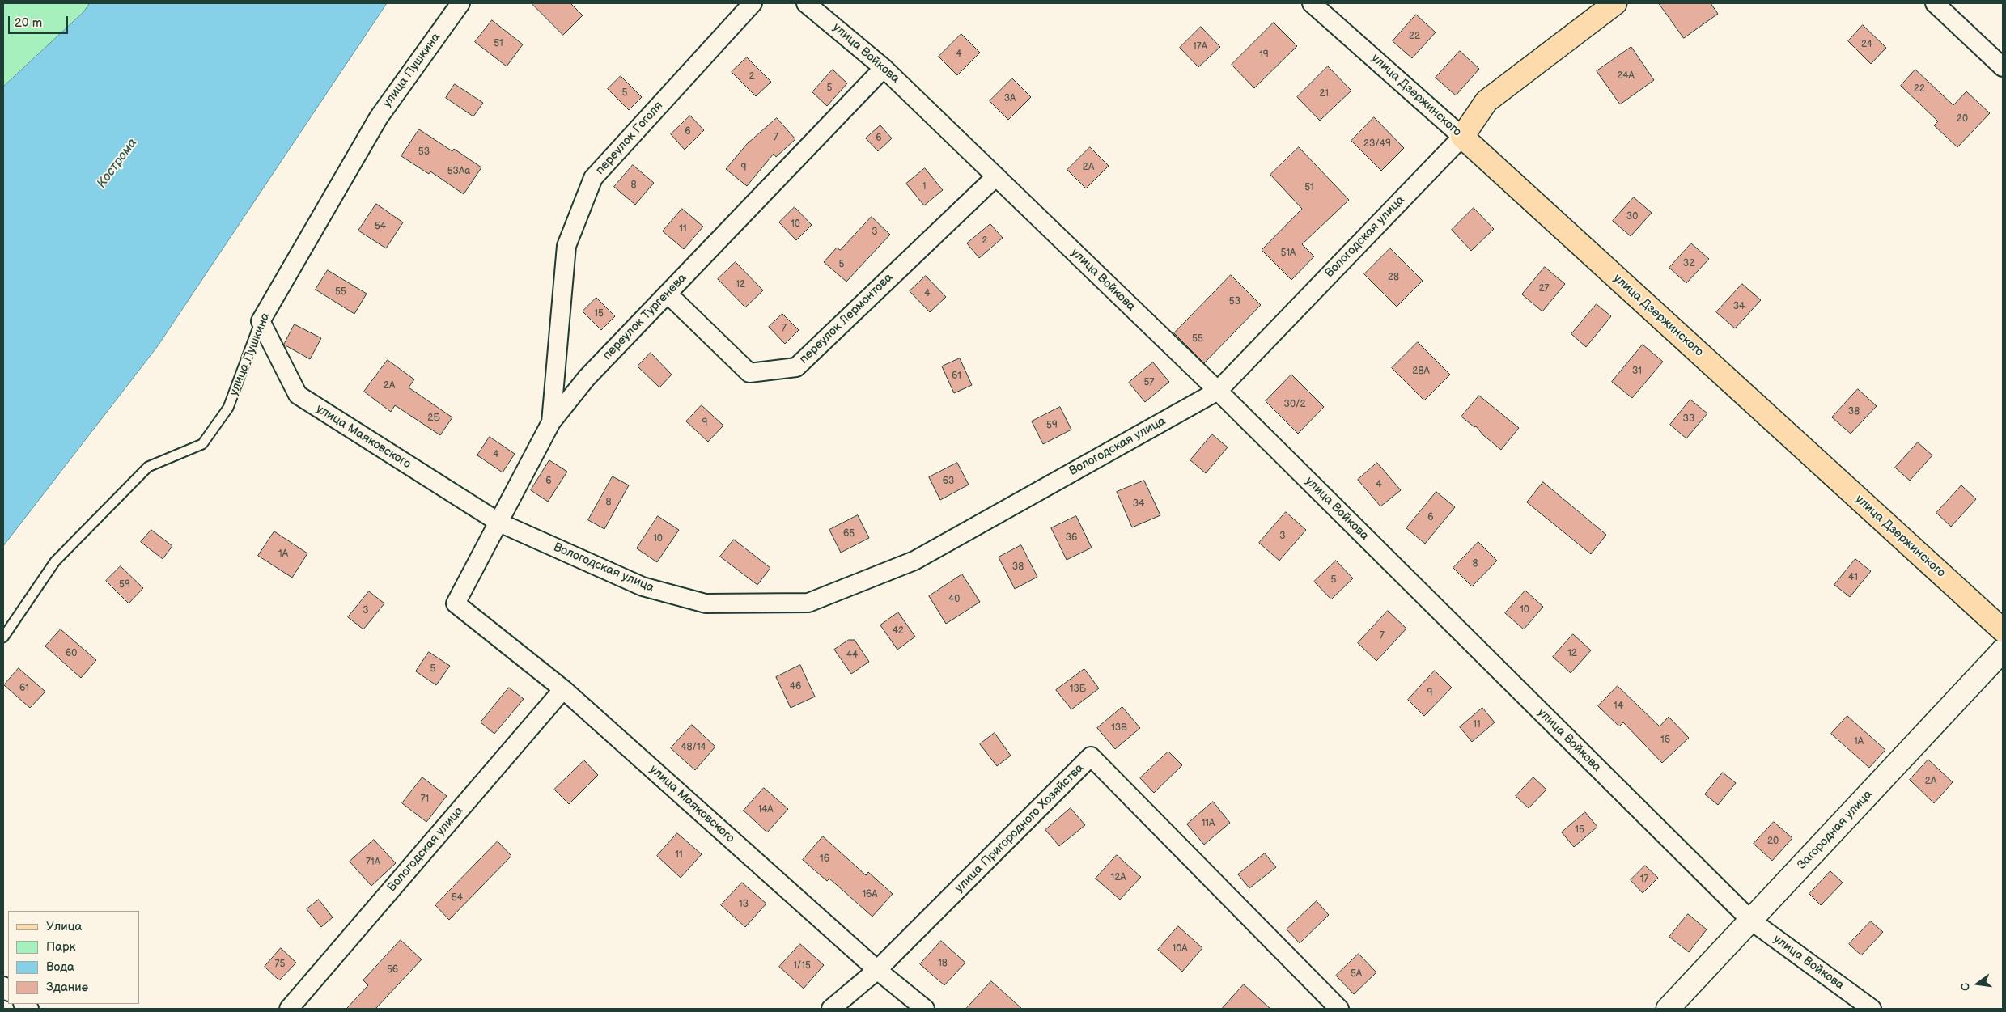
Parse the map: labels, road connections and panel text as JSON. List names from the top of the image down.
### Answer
{
  "streets": {
    "main road": ["улица Дзержинского", "Вологодская улица"],
    "street": [
      "улица Войкова",
      "улица Пушкина",
      "переулок Гоголя",
      "переулок Тургенева",
      "переулок Лермонтова",
      "улица Маяковского",
      "улица Пригородного Хозяйства",
      "Загородная улица"
    ]
  },
  "crossings": [
    ["улица Войкова", "Вологодская улица"],
    ["улица Войкова", "переулок Тургенева"],
    ["улица Войкова", "переулок Лермонтова"],
    ["улица Войкова", "Загородная улица"],
    ["улица Пушкина", "улица Маяковского"],
    ["улица Дзержинского", "Вологодская улица"],
    ["переулок Гоголя", "переулок Тургенева"],
    ["Вологодская улица", "переулок Тургенева"],
    ["Вологодская улица", "улица Маяковского"],
    ["переулок Тургенева", "переулок Лермонтова"],
    ["переулок Тургенева", "улица Маяковского"],
    ["улица Маяковского", "улица Пригородного Хозяйства"]
  ],
  "water": ["Кострома"],
  "house_numbers": [
    "22",
    "51",
    "24",
    "17А",
    "4",
    "19",
    "24А",
    "2",
    "5",
    "22",
    "5",
    "21",
    "3А",
    "20",
    "6",
    "7",
    "6",
    "23/49",
    "53",
    "2А",
    "9",
    "53Аа",
    "8",
    "1",
    "51",
    "30",
    "10",
    "54",
    "11",
    "3",
    "2",
    "51А",
    "32",
    "5",
    "28",
    "12",
    "27",
    "55",
    "4",
    "53",
    "34",
    "15",
    "7",
    "55",
    "28А",
    "31",
    "61",
    "57",
    "2А",
    "30/2",
    "38",
    "2Б",
    "33",
    "9",
    "59",
    "4",
    "6",
    "63",
    "4",
    "8",
    "34",
    "6",
    "65",
    "3",
    "36",
    "10",
    "1А",
    "8",
    "38",
    "41",
    "5",
    "59",
    "40",
    "10",
    "3",
    "42",
    "7",
    "60",
    "12",
    "44",
    "5",
    "46",
    "61",
    "13Б",
    "9",
    "14",
    "11",
    "13В",
    "16",
    "1А",
    "48/14",
    "2А",
    "71",
    "14А",
    "11А",
    "15",
    "20",
    "11",
    "16",
    "71А",
    "12А",
    "17",
    "16А",
    "54",
    "13",
    "10А",
    "18",
    "75",
    "1/15",
    "56",
    "5А"
  ],
  "legend": [
    "Улица",
    "Парк",
    "Вода",
    "Здание"
  ],
  "scale_bar": "20 m",
  "north": "left"
}
